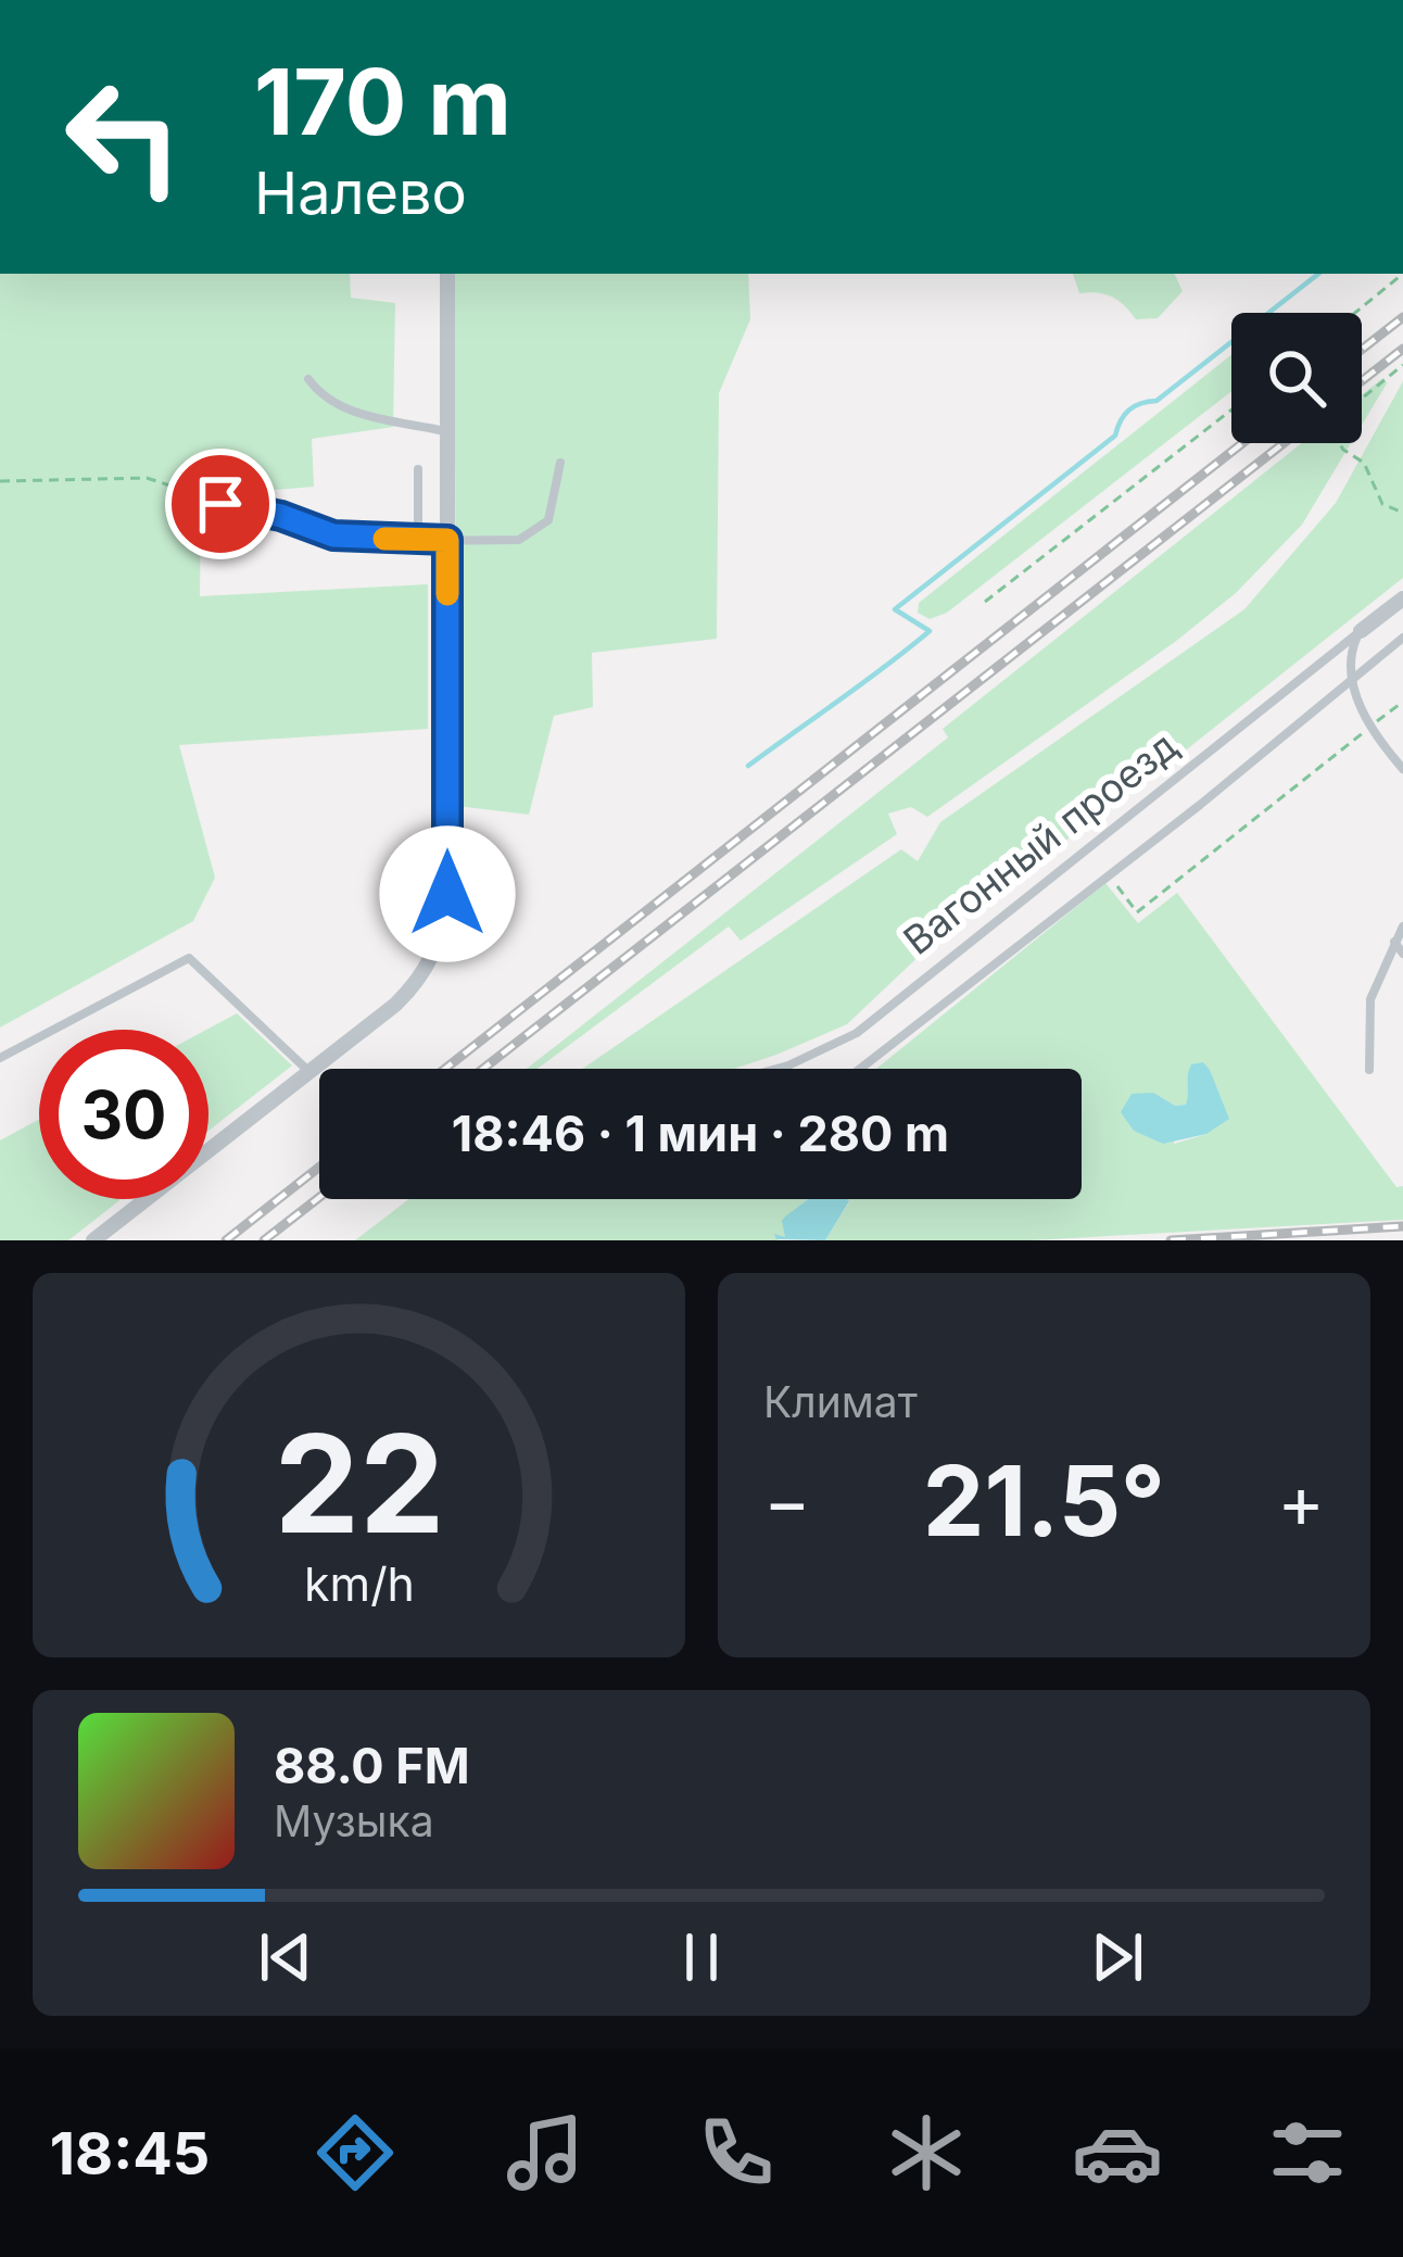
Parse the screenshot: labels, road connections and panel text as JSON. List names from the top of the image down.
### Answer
{
  "streets": {
    "street": ["Вагонный проезд"]
  },
  "page": {
    "turn": ["170 m", "Налево"],
    "limit": "30",
    "trip": "18:46 · 1 мин · 280 m",
    "tile": "Климат",
    "heat": ["−", "21.5°", "+"],
    "song": ["88.0 FM", "Музыка"],
    "tabs": "18:45",
    "gauge": ["22", "km/h"]
  }
}
